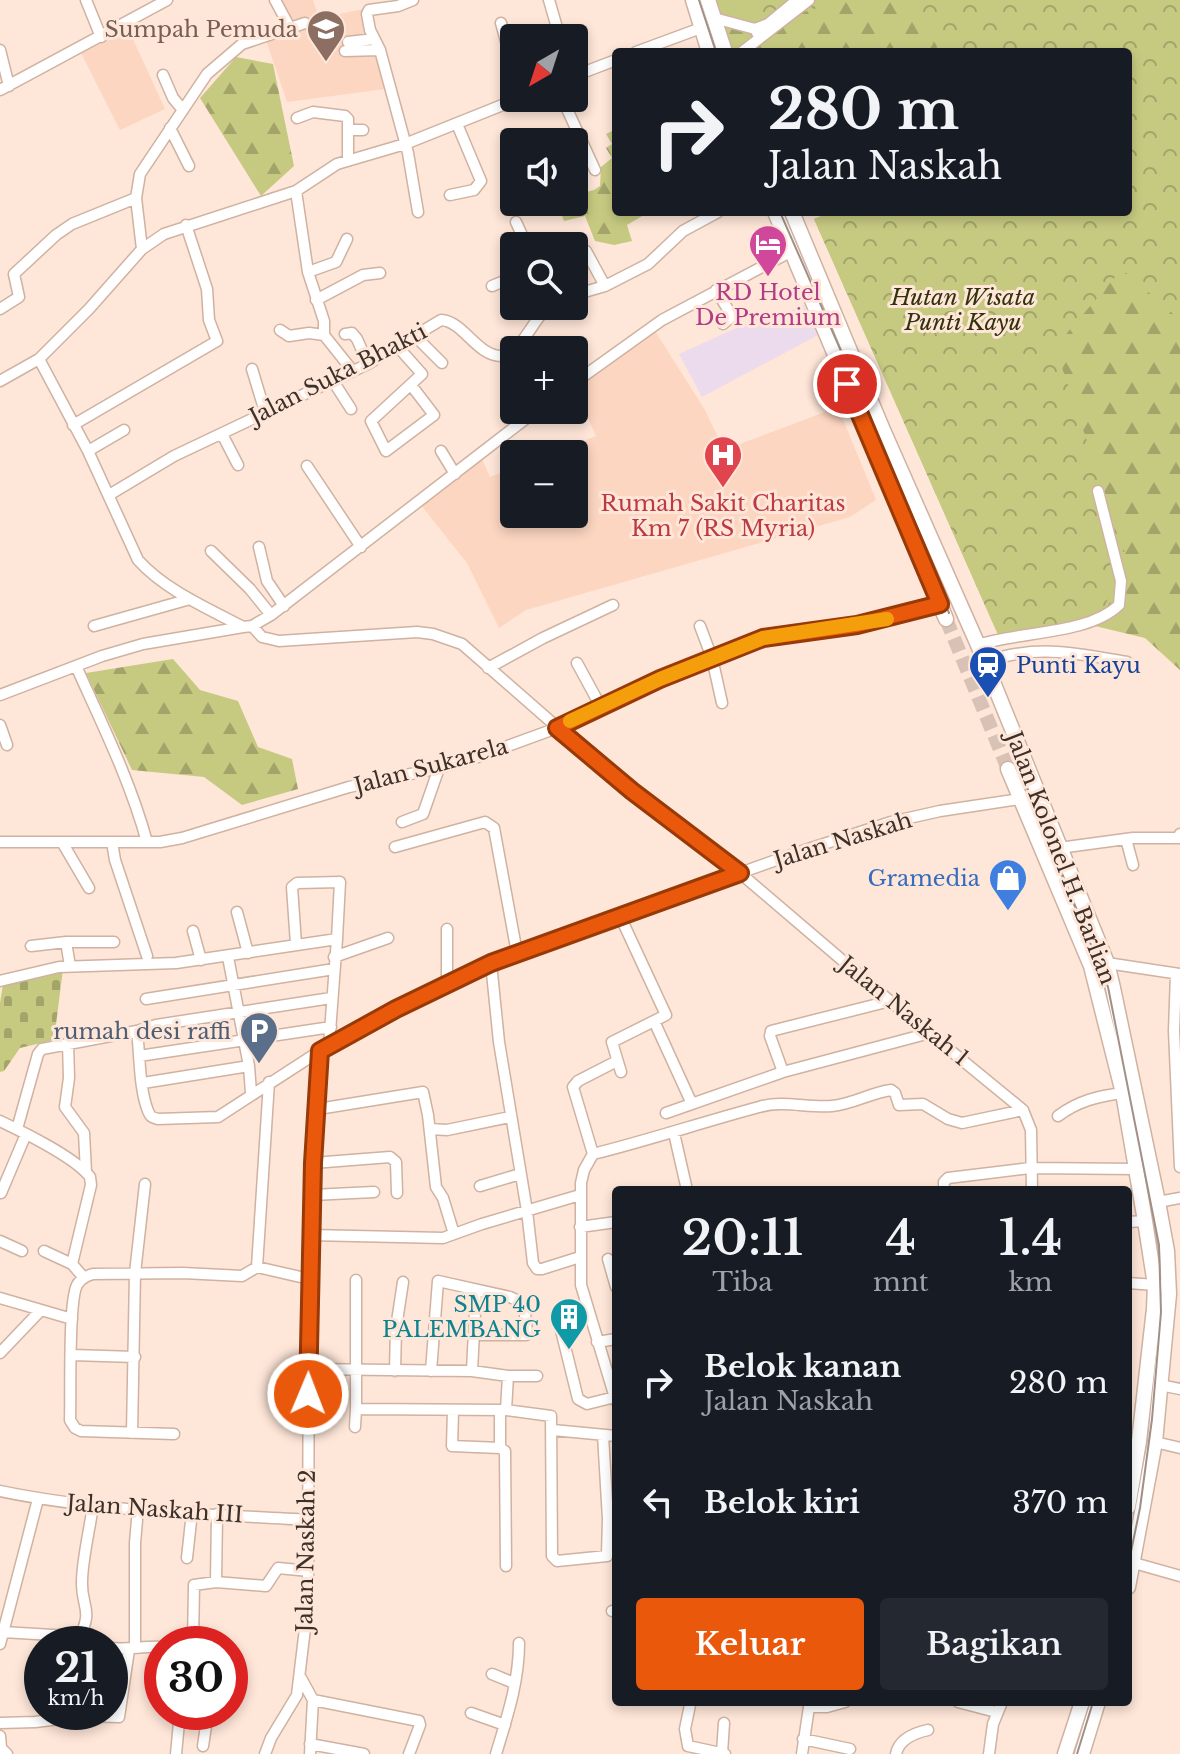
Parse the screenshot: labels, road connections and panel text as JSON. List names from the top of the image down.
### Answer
{
  "streets": {
    "highway": ["Jalan Kolonel H. Barlian"],
    "street": [
      "Jalan Suka Bhakti",
      "Jalan Sukarela",
      "Jalan Naskah",
      "Jalan Naskah 1",
      "Jalan Naskah III",
      "Jalan Naskah 2"
    ]
  },
  "crossings": [
    ["Jalan Suka Bhakti", "Jalan Naskah 1"],
    ["Jalan Sukarela", "Jalan Naskah 1"],
    ["Jalan Naskah", "Jalan Naskah 1"],
    ["Jalan Naskah", "Jalan Naskah 2"],
    ["Jalan Naskah III", "Jalan Naskah 2"]
  ],
  "parks": ["Hutan Wisata Punti Kayu"],
  "places": {
    "school or university": ["Sumpah Pemuda"],
    "hotel": ["RD Hotel De Premium"],
    "hospital": ["Rumah Sakit Charitas Km 7 (RS Myria)"],
    "station": ["Punti Kayu"],
    "shop": ["Gramedia"],
    "parking": ["rumah desi raffi"],
    "building": ["SMP 40 PALEMBANG"]
  },
  "north": "bottom left",
  "page": {
    "map_buttons": ["+", "−"],
    "turn": ["280 m", "Jalan Naskah"],
    "eta": [
      "20:11",
      "Tiba",
      "4",
      "mnt",
      "1.4",
      "km"
    ],
    "list": [
      {
        "name": "Belok kanan",
        "note": "Jalan Naskah",
        "value": "280 m"
      },
      {
        "name": "Belok kiri",
        "value": "370 m"
      }
    ],
    "buttons": ["Keluar", "Bagikan"],
    "speed": "21 km/h",
    "limit": "30"
  }
}
